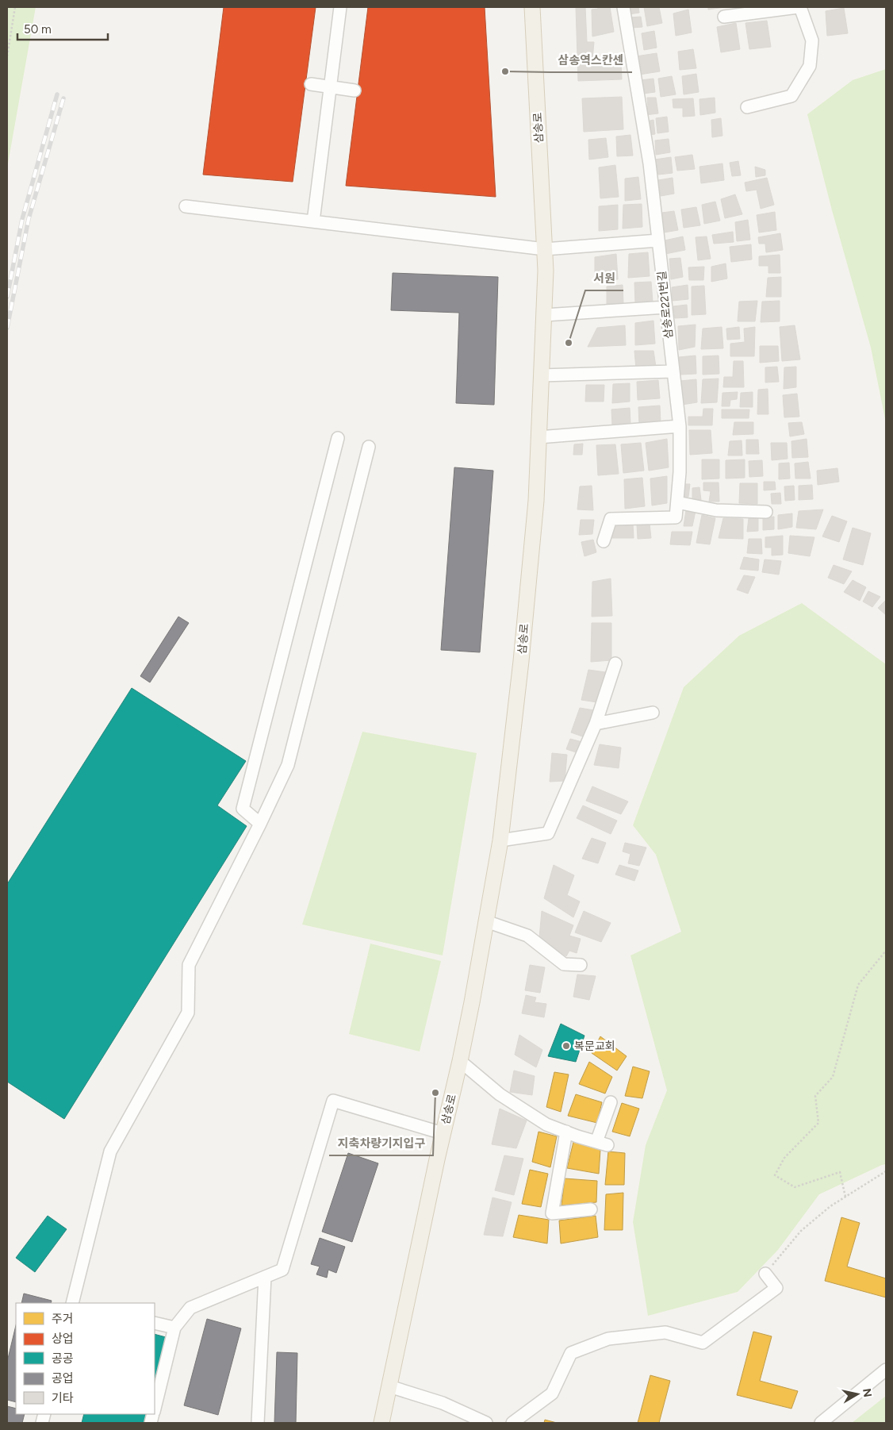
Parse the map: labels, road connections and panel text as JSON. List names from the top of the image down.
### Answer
{
  "streets": {
    "main road": ["삼송로"],
    "street": ["삼송로221번길"]
  },
  "places": [
    "삼송역스칸센",
    "서원",
    "복문교회",
    "지축차량기지입구"
  ],
  "legend": [
    "주거",
    "상업",
    "공공",
    "공업",
    "기타"
  ],
  "scale_bar": "50 m",
  "north": "right"
}
